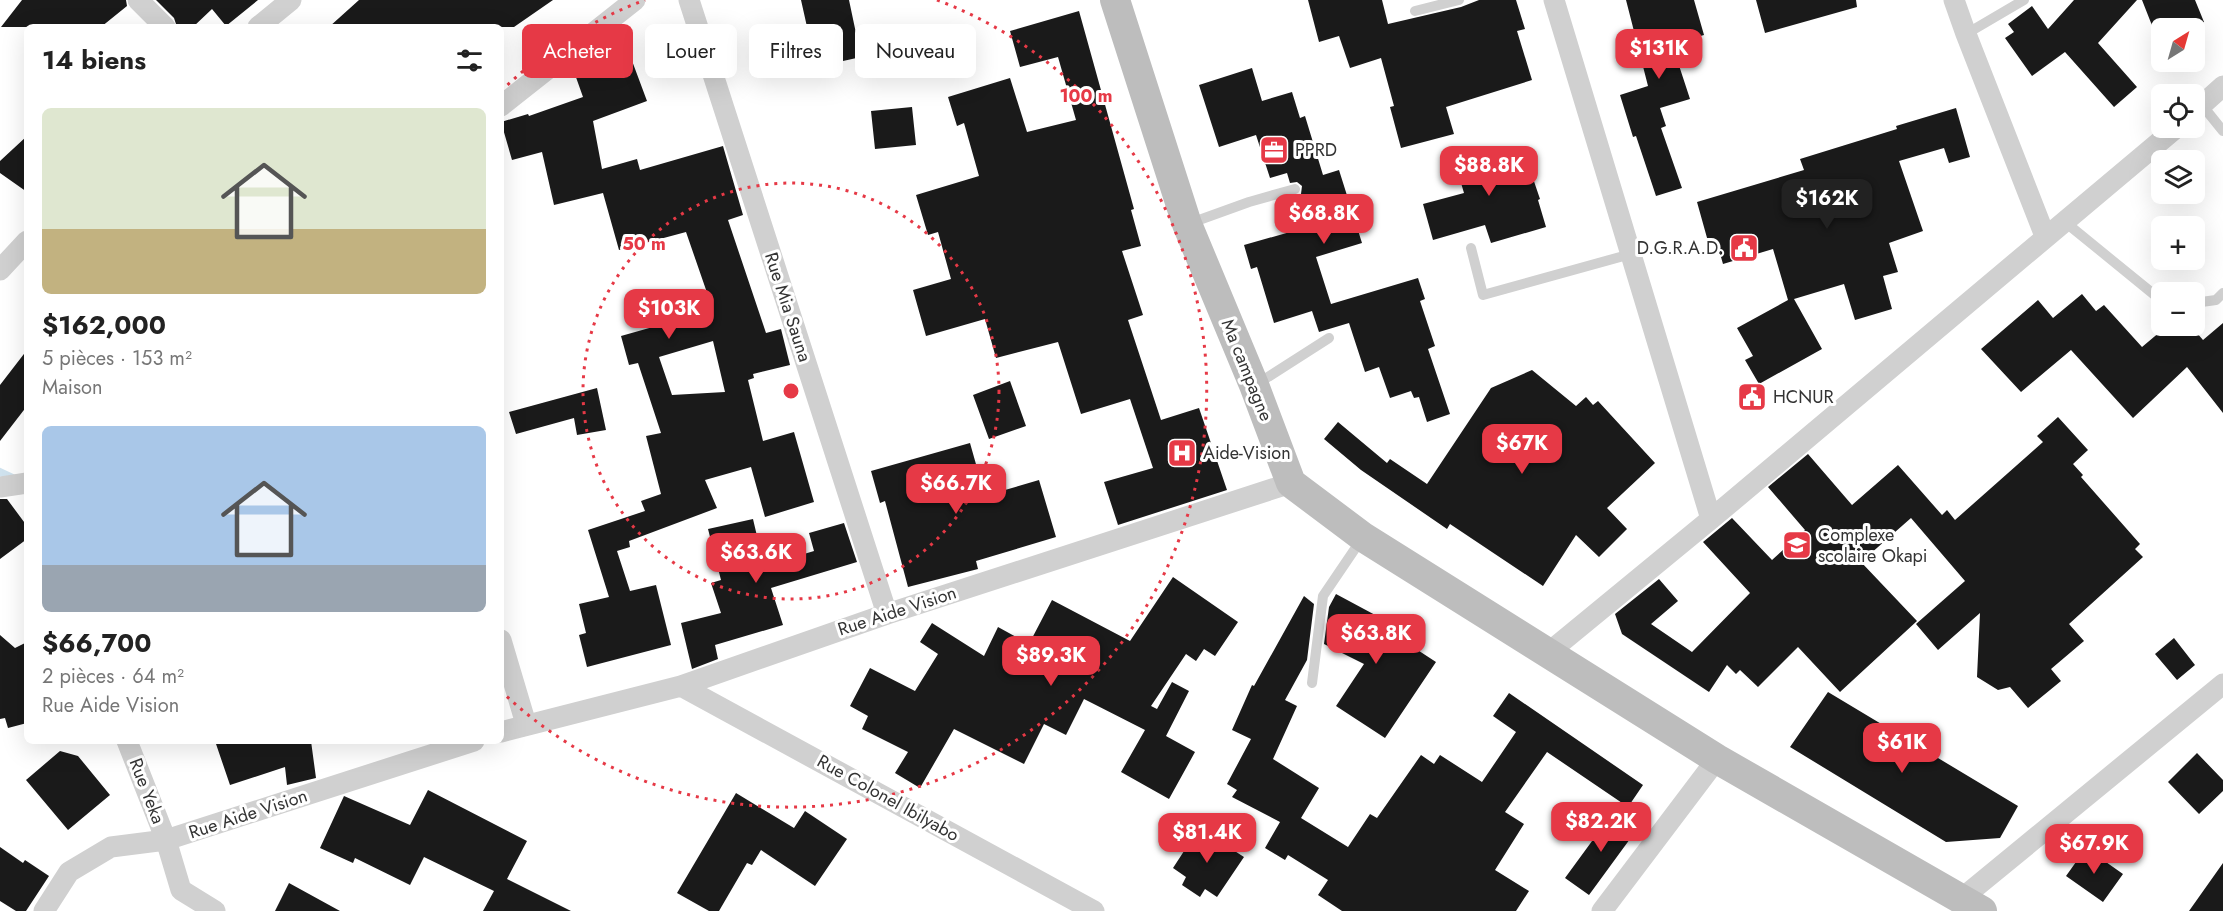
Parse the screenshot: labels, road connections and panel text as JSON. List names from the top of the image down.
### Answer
{
  "streets": {
    "street": [
      "Rue Mia Sauna",
      "Ma campagne",
      "Rue Aide Vision",
      "Rue Yeka",
      "Rue Colonel Ibilyabo"
    ]
  },
  "crossings": [
    ["Rue Mia Sauna", "Rue Aide Vision"],
    ["Ma campagne", "Rue Aide Vision"],
    ["Rue Aide Vision", "Rue Yeka"],
    ["Rue Aide Vision", "Rue Colonel Ibilyabo"]
  ],
  "places": {
    "office": ["PPRD"],
    "public building": ["D.G.R.A.D.", "HCNUR"],
    "hospital": ["Aide-Vision"],
    "school or university": ["Complexe scolaire Okapi"]
  },
  "north": "top right",
  "page": {
    "map_buttons": ["+", "−"],
    "chip": [
      "Acheter",
      "Louer",
      "Filtres",
      "Nouveau"
    ],
    "heading": "14 biens",
    "price": [
      "$131K",
      "$88.8K",
      "$162K",
      "$68.8K",
      "$103K",
      "$67K",
      "$66.7K",
      "$63.6K",
      "$63.8K",
      "$89.3K",
      "$61K",
      "$82.2K",
      "$81.4K",
      "$67.9K"
    ],
    "list": [
      {
        "name": "$162,000",
        "note": "5 pièces · 153 m² · Maison"
      },
      {
        "name": "$66,700",
        "note": "2 pièces · 64 m² · Rue Aide Vision"
      }
    ]
  },
  "rings": ["100 m", "50 m"]
}
